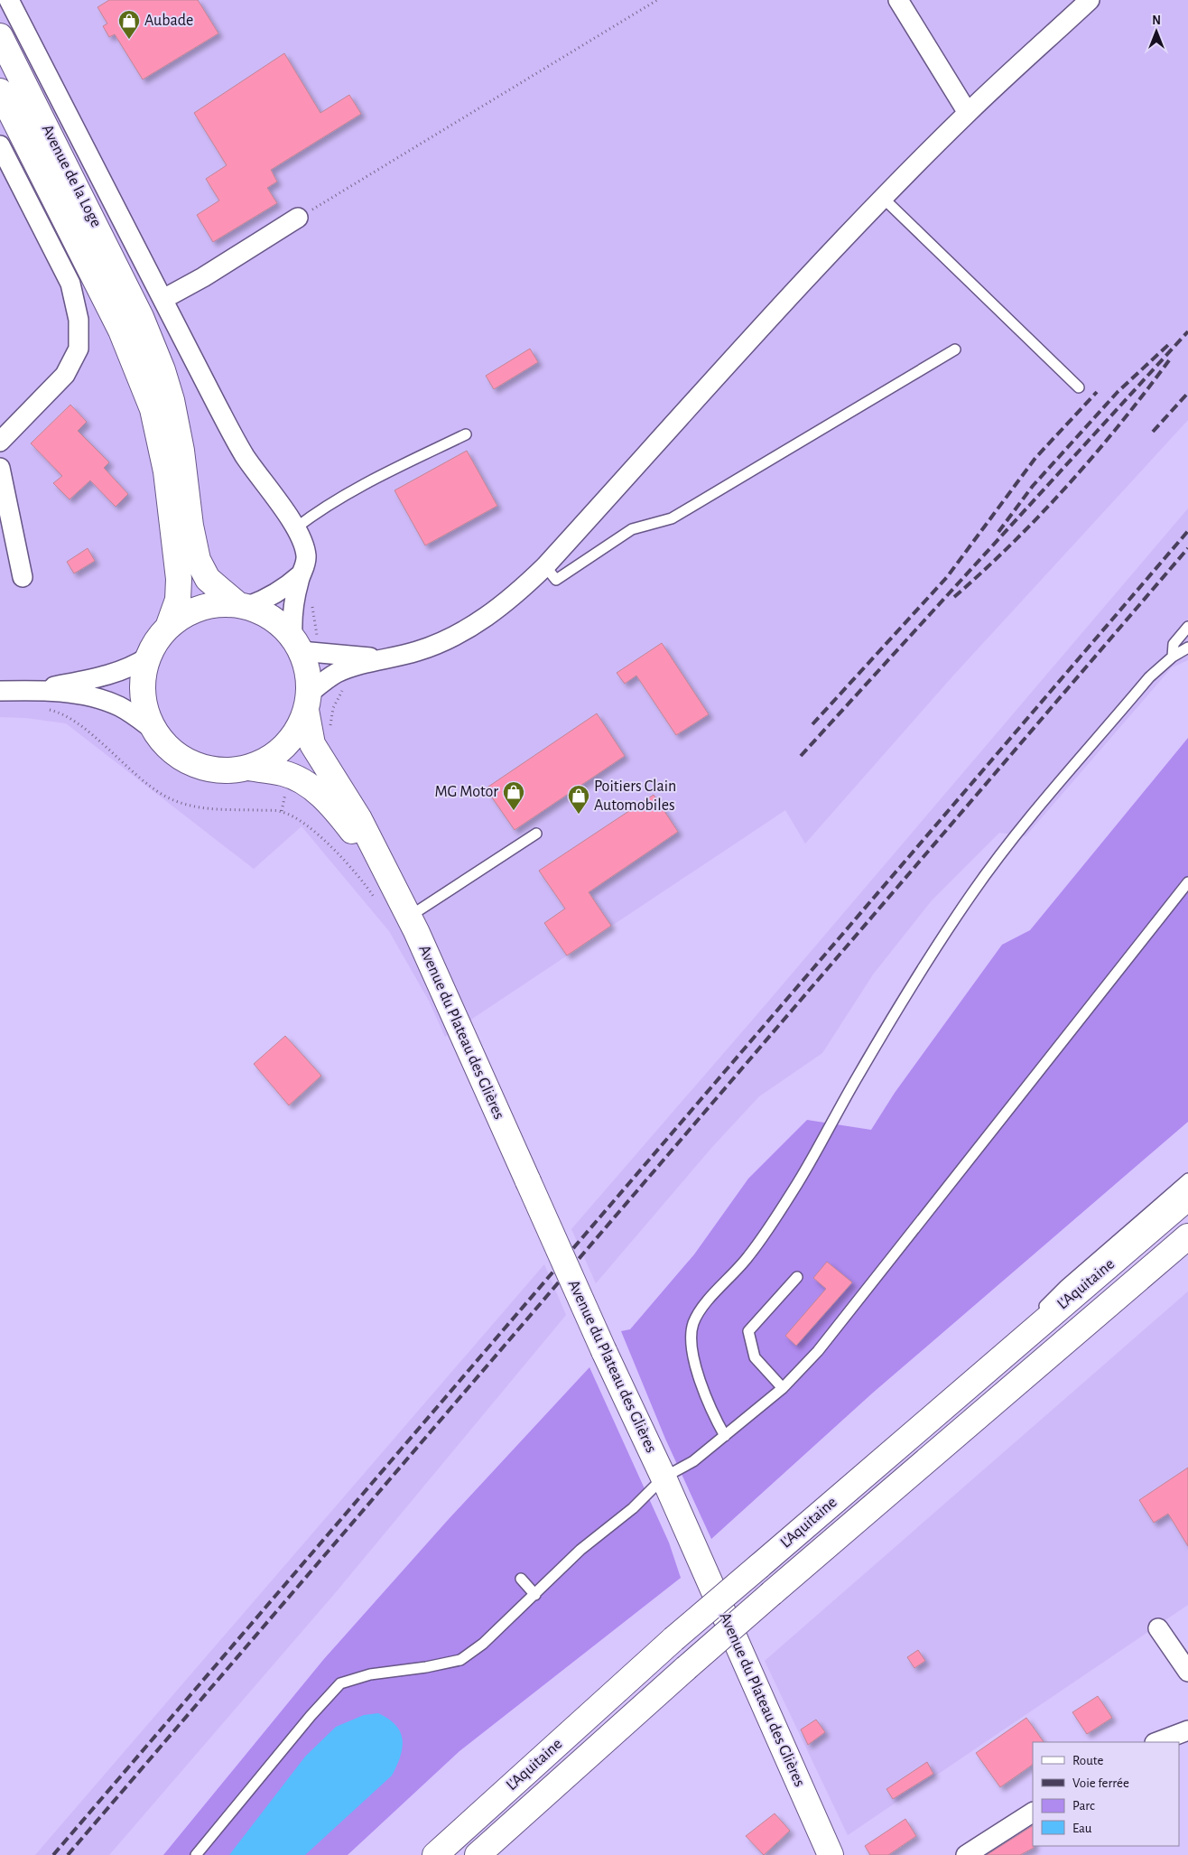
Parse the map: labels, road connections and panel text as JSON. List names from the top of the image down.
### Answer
{
  "streets": {
    "main road": ["Avenue de la Loge", "Avenue du Plateau des Glières", "L'Aquitaine"]
  },
  "places": {
    "shop": ["Aubade", "MG Motor", "Poitiers Clain Automobiles"]
  },
  "legend": [
    "Route",
    "Voie ferrée",
    "Parc",
    "Eau"
  ],
  "north": "top"
}
